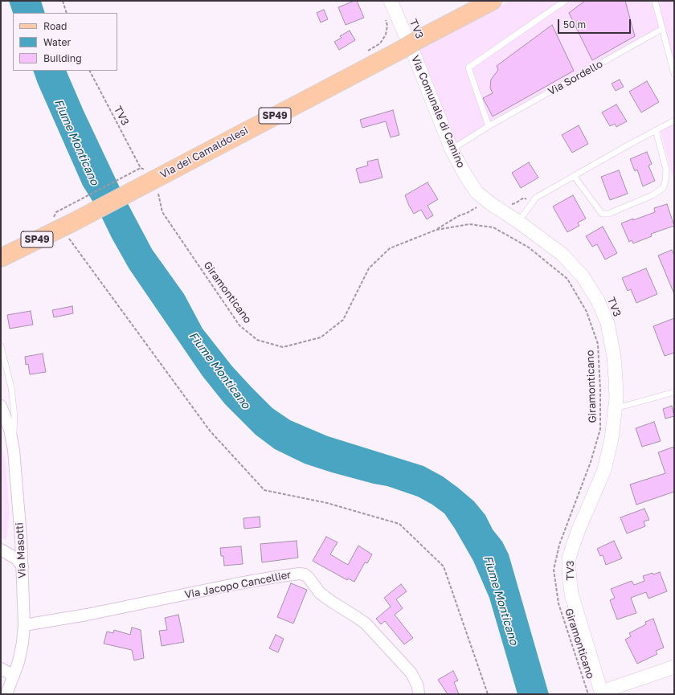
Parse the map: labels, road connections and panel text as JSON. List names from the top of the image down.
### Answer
{
  "streets": {
    "main road": ["SP49", "Via dei Camaldolesi"],
    "street": ["Via Comunale di Camino", "Via Masotti", "Via Jacopo Cancellier"],
    "lane": ["Via Sordello"],
    "path": ["TV3", "Giramonticano"]
  },
  "crossings": [
    ["TV3", "Via dei Camaldolesi"],
    ["TV3", "Giramonticano"],
    ["Via Sordello", "Via Comunale di Camino"],
    ["Via dei Camaldolesi", "Giramonticano"],
    ["Via Masotti", "Via Jacopo Cancellier"]
  ],
  "water": ["Fiume Monticano"],
  "legend": ["Road", "Water", "Building"],
  "scale_bar": "50 m"
}
